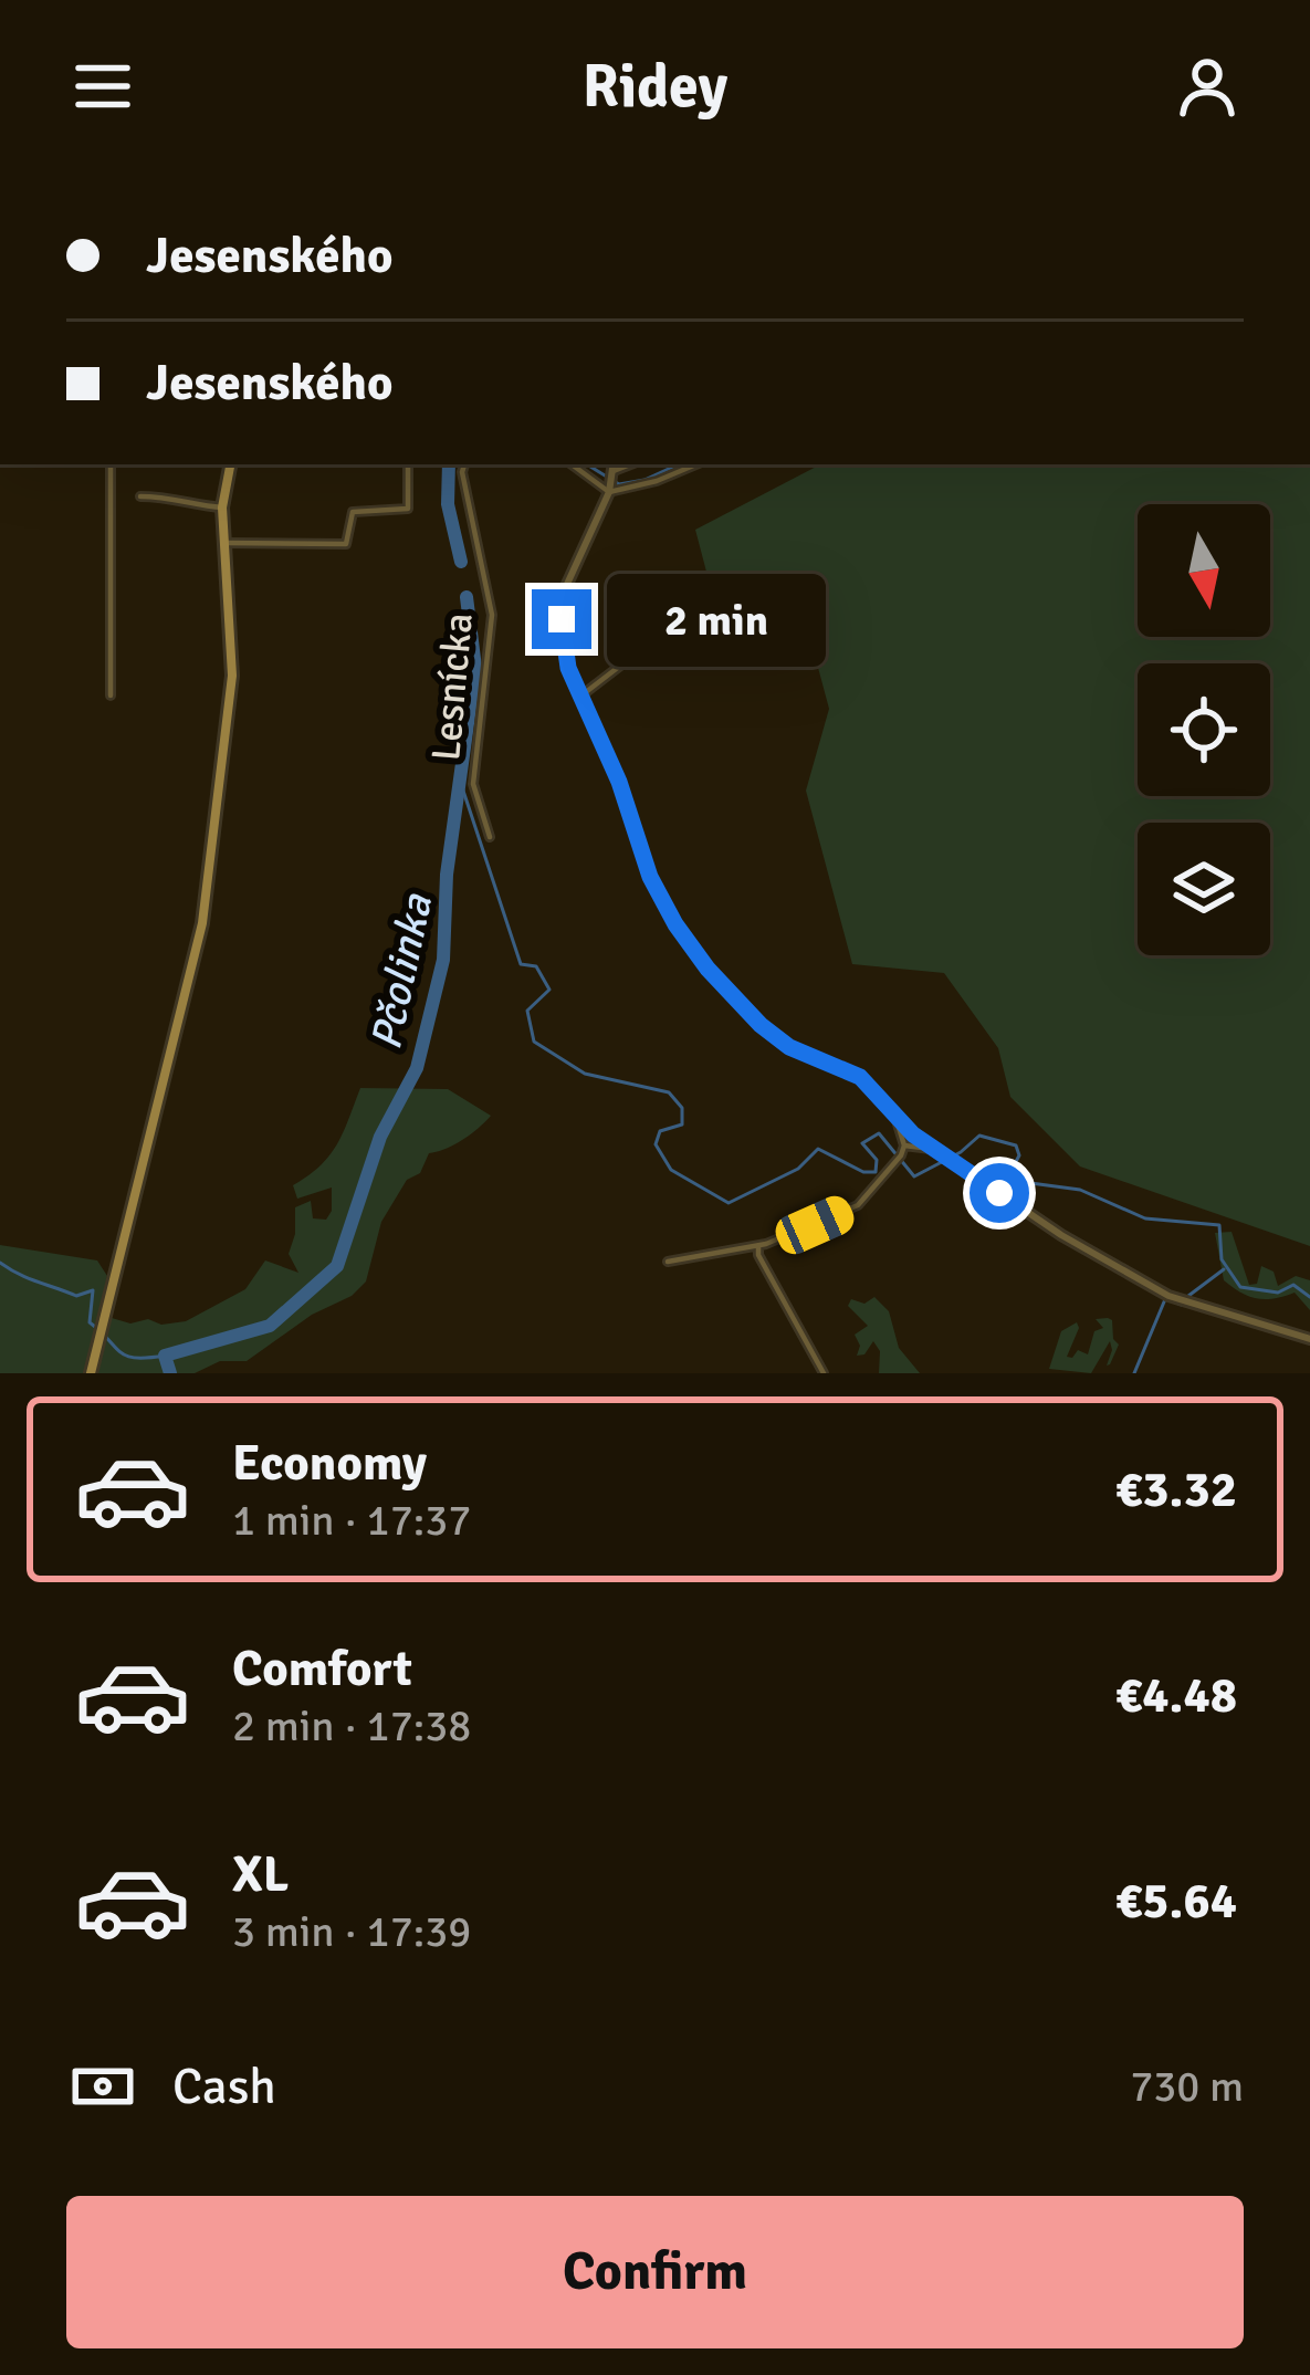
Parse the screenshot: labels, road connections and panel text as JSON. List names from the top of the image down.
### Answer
{
  "streets": {
    "street": ["Lesnícka"]
  },
  "water": ["Pčolinka"],
  "north": "bottom",
  "page": {
    "header": "Ridey",
    "banner": ["Jesenského", "Jesenského"],
    "bubble": "2 min",
    "list": [
      {
        "name": "Economy",
        "note": "1 min · 17:37",
        "value": "€3.32"
      },
      {
        "name": "Comfort",
        "note": "2 min · 17:38",
        "value": "€4.48"
      },
      {
        "name": "XL",
        "note": "3 min · 17:39",
        "value": "€5.64"
      }
    ],
    "pay": ["Cash", "730 m"],
    "buttons": "Confirm"
  }
}
